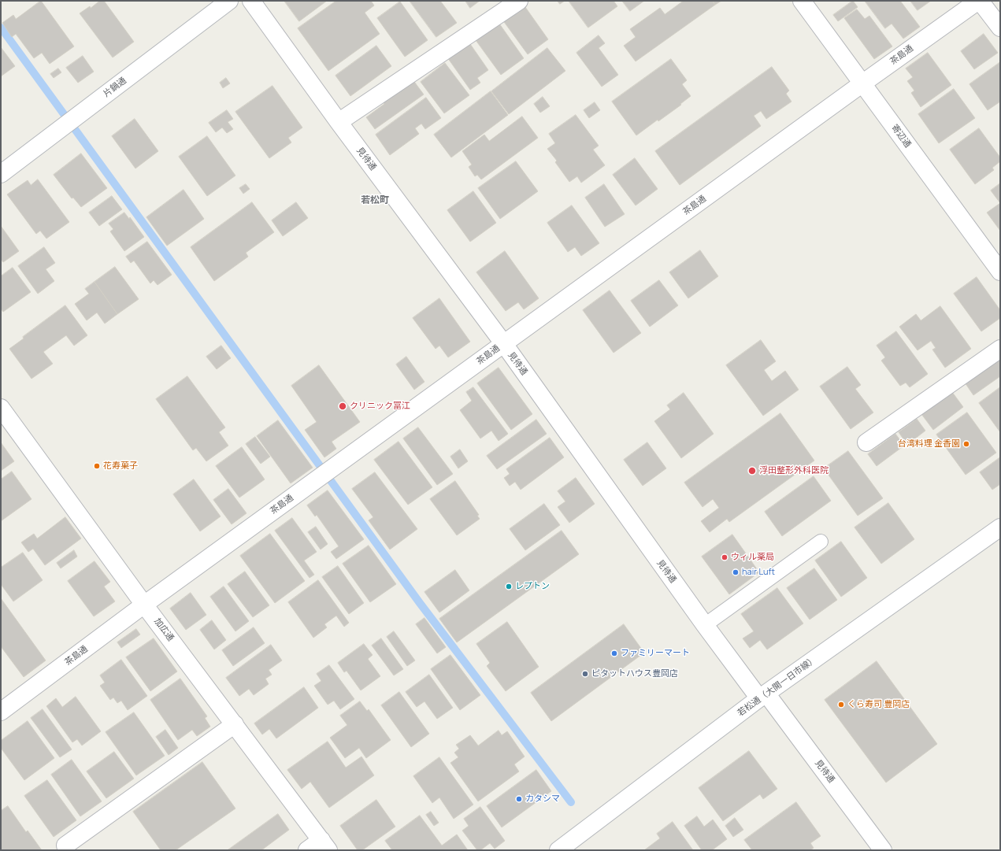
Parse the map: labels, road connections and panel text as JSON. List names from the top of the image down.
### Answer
{
  "streets": {
    "street": [
      "茶島通",
      "片鍋通",
      "寄辺通",
      "見待通",
      "加広通",
      "若松通（大開一日市線）"
    ]
  },
  "crossings": [
    ["茶島通", "寄辺通"],
    ["茶島通", "見待通"],
    ["茶島通", "加広通"],
    ["見待通", "若松通（大開一日市線）"]
  ],
  "districts": ["若松町"],
  "places": [
    "クリニック冨江",
    "台湾料理 金香園",
    "花寿菓子",
    "浮田整形外科医院",
    "ウィル薬局",
    "hair Luft",
    "レプトン",
    "ファミリーマート",
    "ピタットハウス豊岡店",
    "くら寿司 豊岡店",
    "カタシマ"
  ]
}
